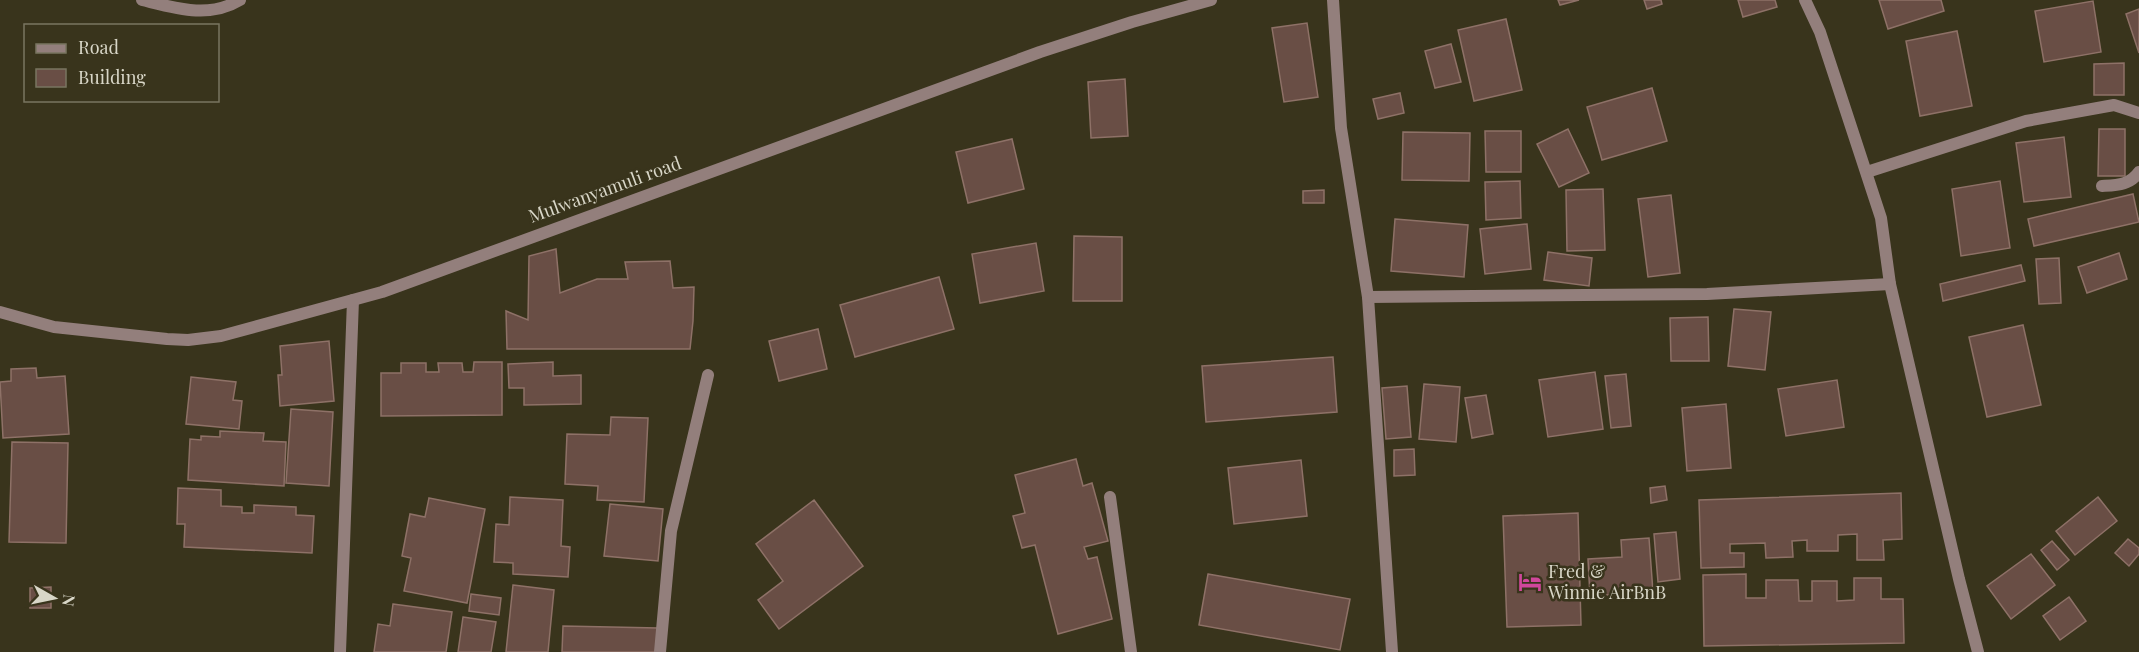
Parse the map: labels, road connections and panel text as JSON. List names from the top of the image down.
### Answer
{
  "streets": {
    "street": ["Mulwanyamuli road"]
  },
  "places": {
    "hotel": ["Fred & Winnie AirBnB"]
  },
  "legend": ["Road", "Building"],
  "north": "right"
}
